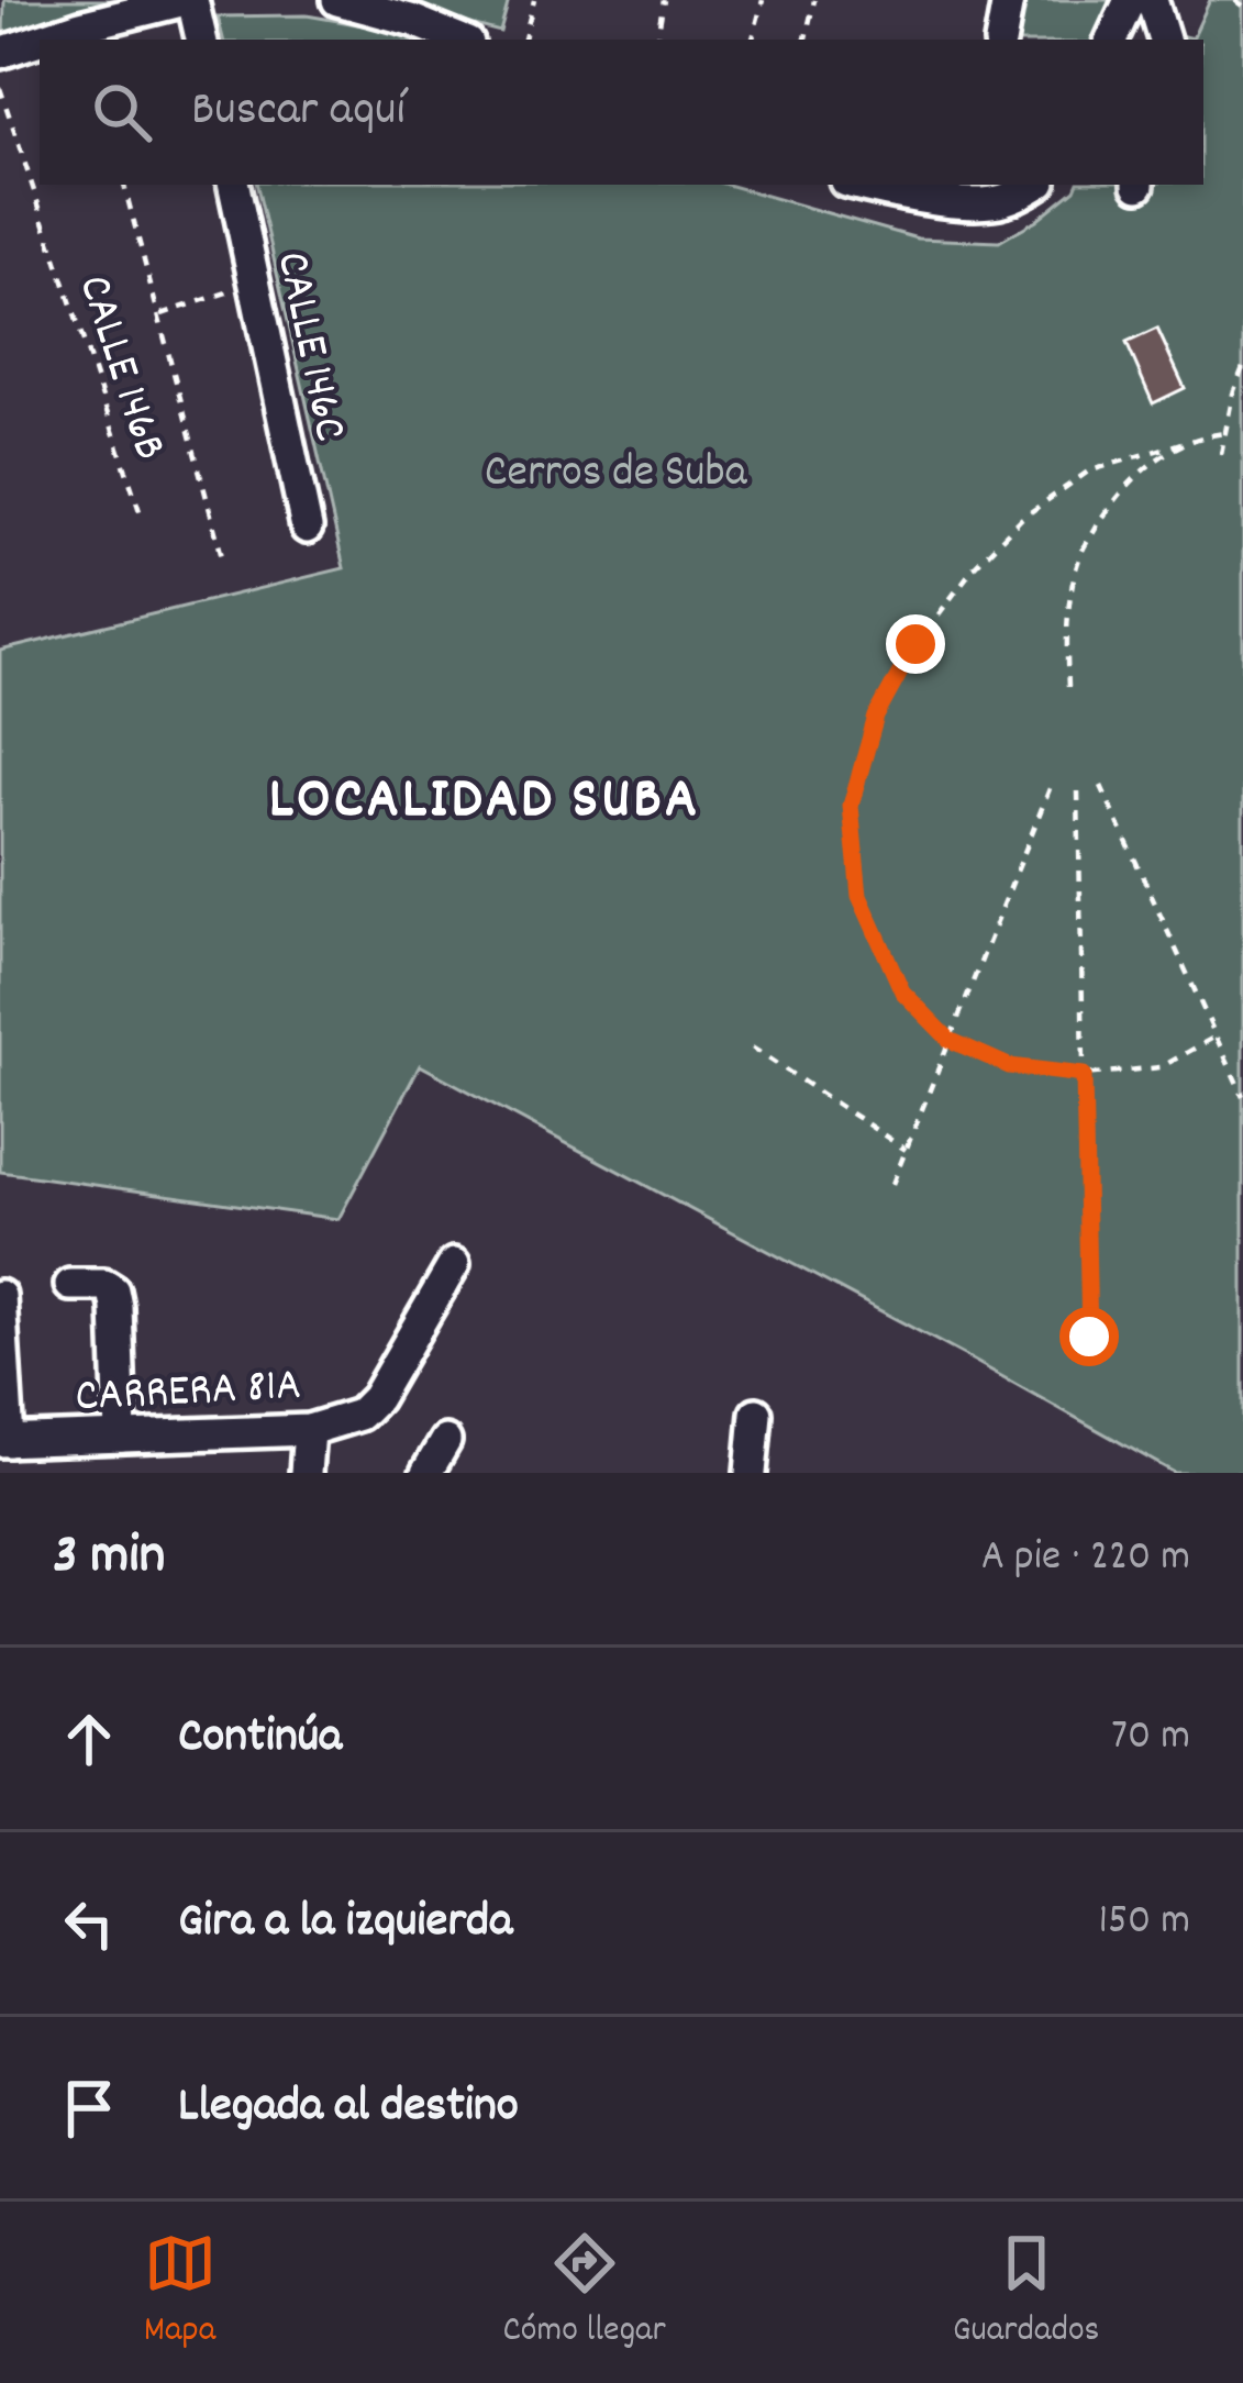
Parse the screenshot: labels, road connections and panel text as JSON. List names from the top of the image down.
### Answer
{
  "streets": {
    "street": ["CALLE 146C", "CARRERA 81A"],
    "path": ["CALLE 146B"]
  },
  "districts": ["LOCALIDAD SUBA"],
  "parks": ["Cerros de Suba"],
  "page": {
    "search": "Buscar aquí",
    "heading": ["3 min", "A pie · 220 m"],
    "list": [
      ["Continúa", "70 m"],
      ["Gira a la izquierda", "150 m"],
      "Llegada al destino"
    ],
    "nav": ["Mapa", "Cómo llegar", "Guardados"]
  }
}
